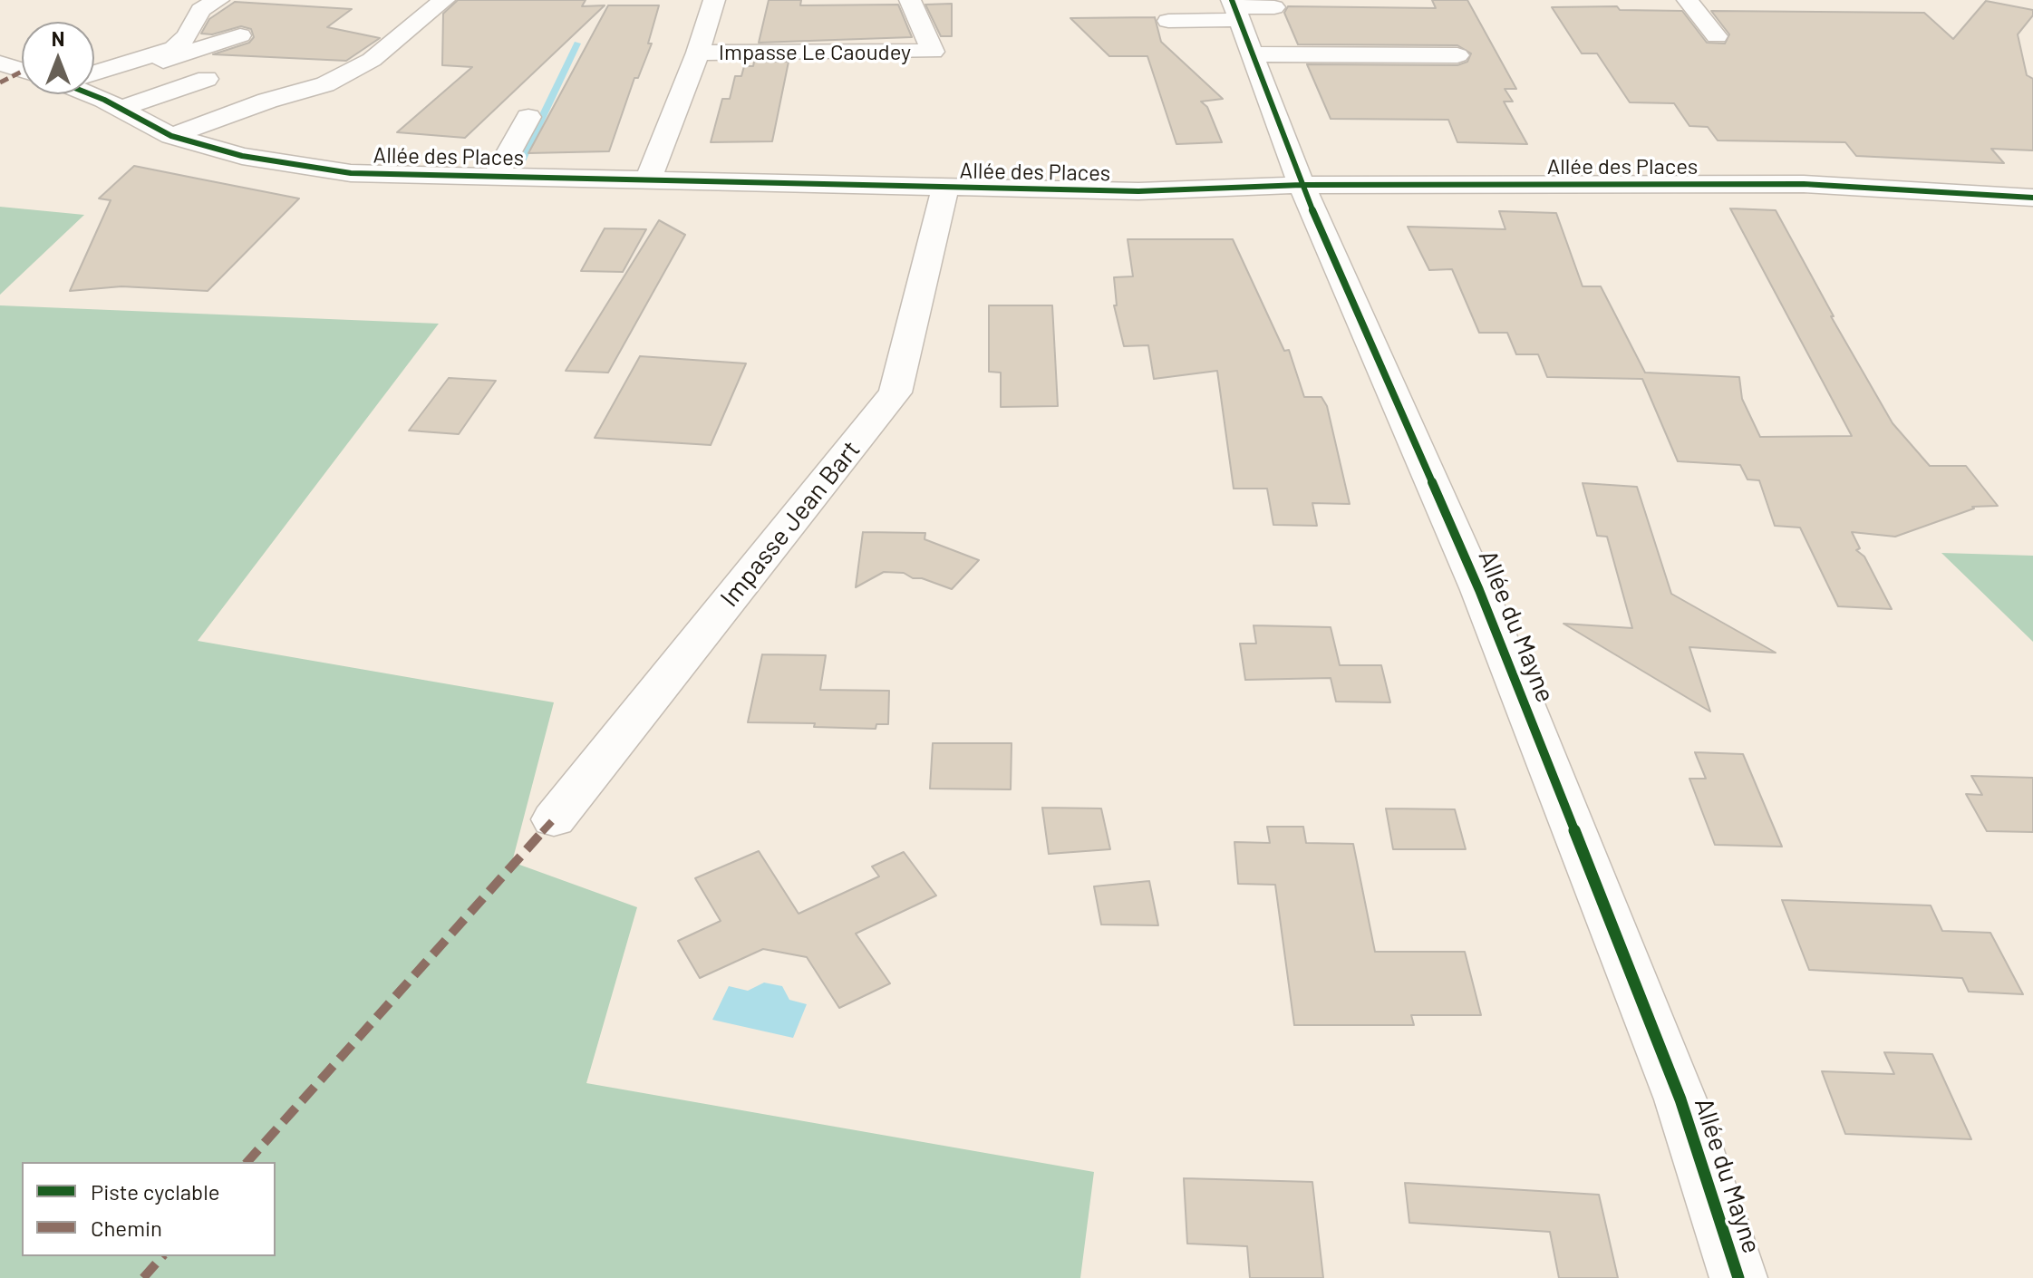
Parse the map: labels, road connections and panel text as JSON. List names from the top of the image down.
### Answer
{
  "streets": {
    "street": [
      "Impasse Le Caoudey",
      "Allée des Places",
      "Impasse Jean Bart",
      "Allée du Mayne"
    ]
  },
  "crossings": [
    ["Impasse Le Caoudey", "Allée des Places"],
    ["Allée des Places", "Impasse Jean Bart"],
    ["Allée des Places", "Allée du Mayne"]
  ],
  "legend": ["Piste cyclable", "Chemin"],
  "north": "top"
}
